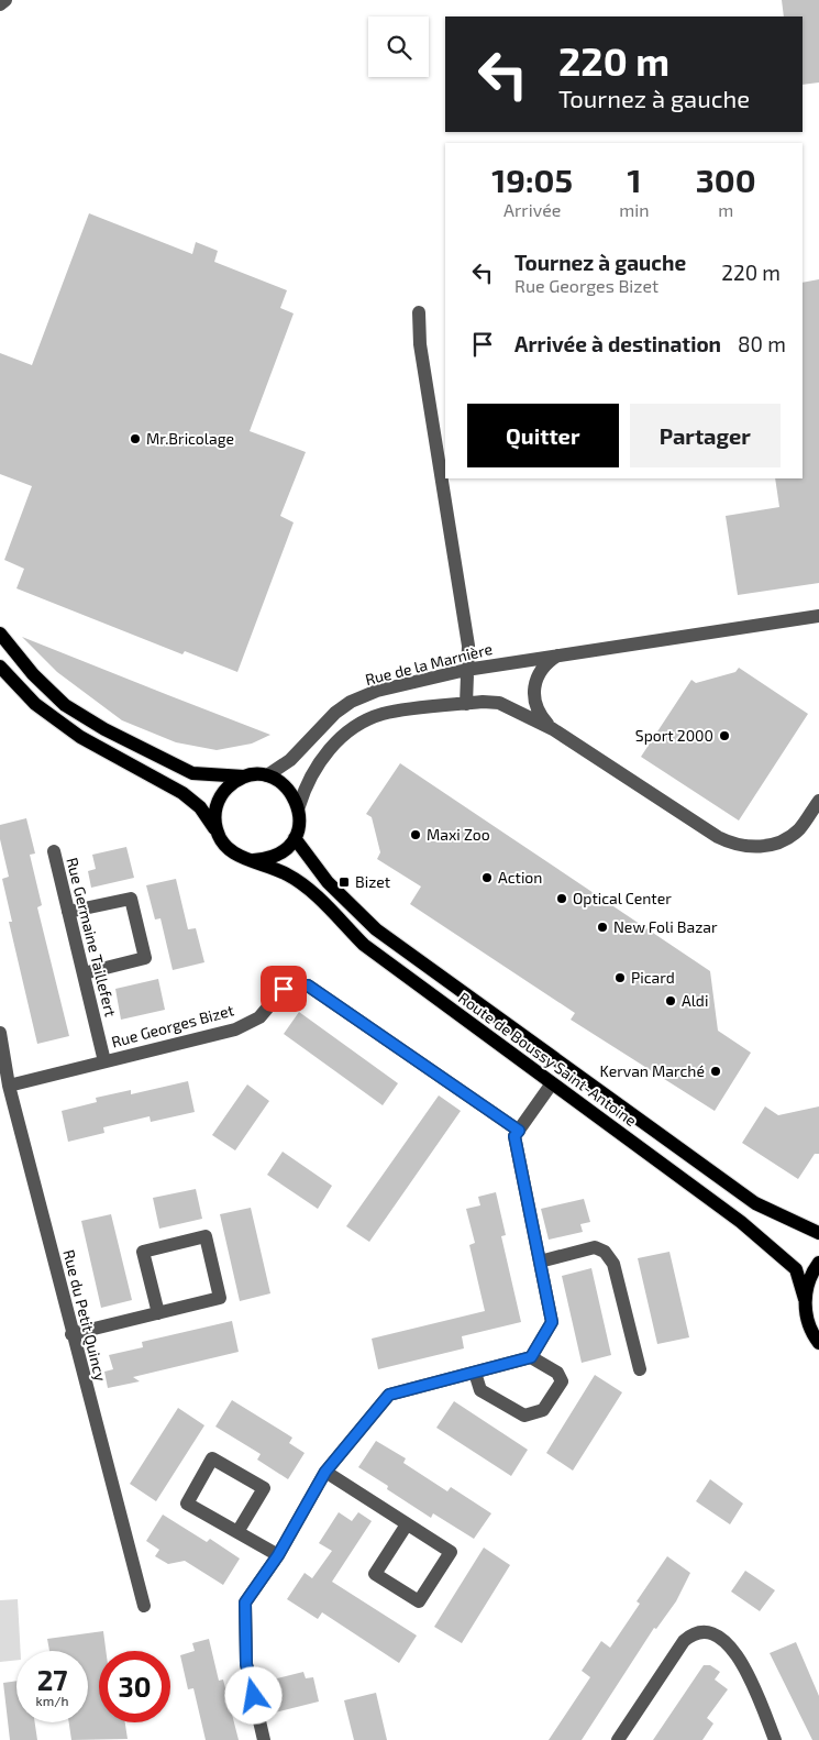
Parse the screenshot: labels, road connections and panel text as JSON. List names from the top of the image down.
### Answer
{
  "streets": {
    "main road": ["Route de Boussy Saint-Antoine"],
    "street": [
      "Rue de la Marnière",
      "Rue Germaine Taillefert",
      "Rue Georges Bizet",
      "Rue du Petit Quincy"
    ]
  },
  "crossings": [
    ["Rue de la Marnière", "Route de Boussy Saint-Antoine"],
    ["Rue Germaine Taillefert", "Rue Georges Bizet"],
    ["Rue Georges Bizet", "Rue du Petit Quincy"]
  ],
  "places": {
    "other": [
      "Mr.Bricolage",
      "Sport 2000",
      "Maxi Zoo",
      "Action",
      "Optical Center",
      "New Foli Bazar",
      "Picard",
      "Aldi",
      "Kervan Marché"
    ],
    "transit": ["Bizet"]
  },
  "page": {
    "turn": ["220 m", "Tournez à gauche"],
    "eta": [
      "19:05",
      "Arrivée",
      "1",
      "min",
      "300",
      "m"
    ],
    "list": [
      {
        "name": "Tournez à gauche",
        "note": "Rue Georges Bizet",
        "value": "220 m"
      },
      {
        "name": "Arrivée à destination",
        "value": "80 m"
      }
    ],
    "buttons": ["Quitter", "Partager"],
    "speed": "27 km/h",
    "limit": "30"
  }
}
